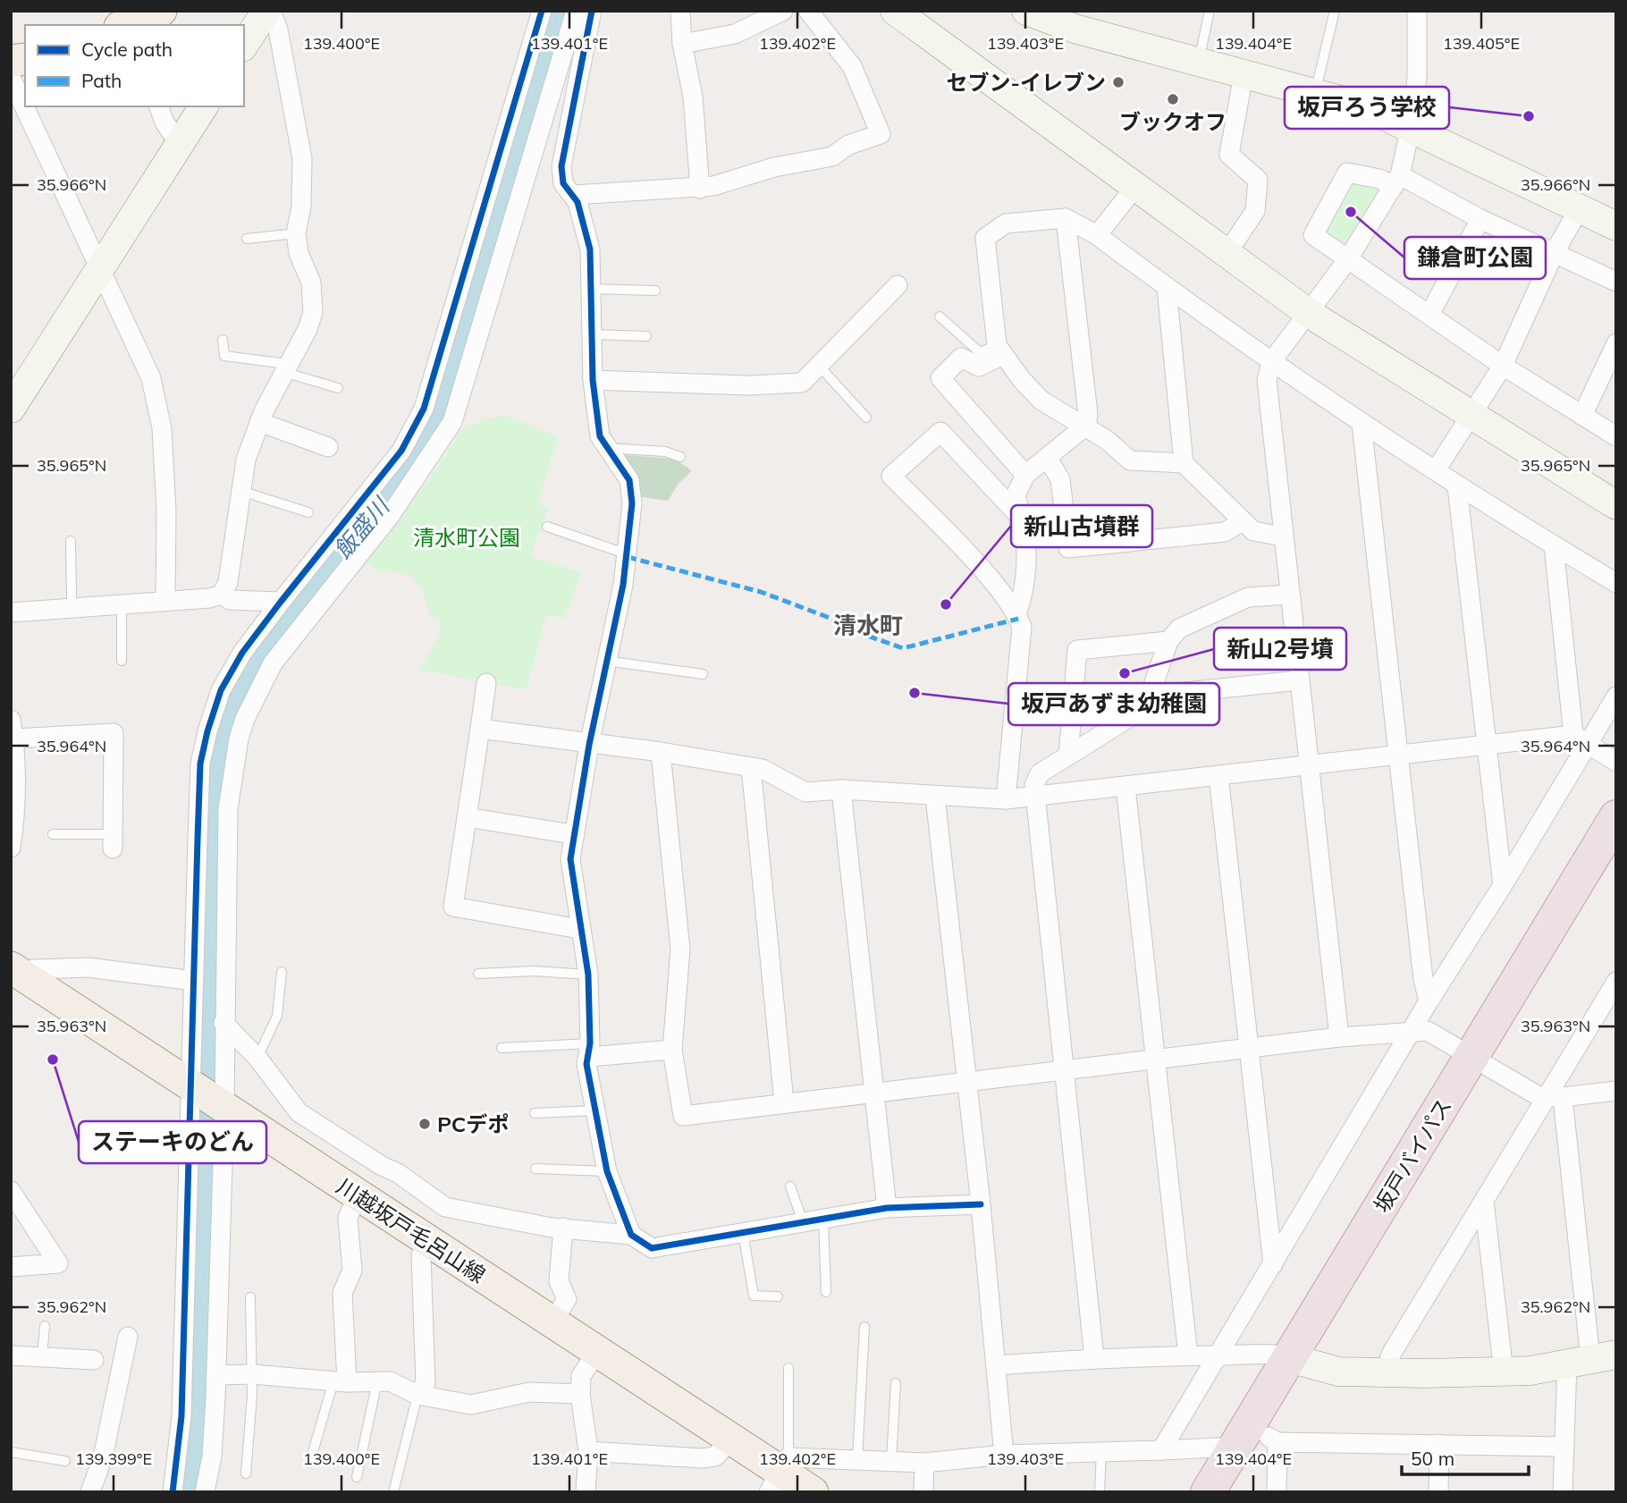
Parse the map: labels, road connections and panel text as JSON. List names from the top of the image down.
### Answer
{
  "streets": {
    "highway": ["坂戸バイパス"],
    "main road": ["川越坂戸毛呂山線"]
  },
  "districts": ["清水町"],
  "water": ["飯盛川"],
  "parks": ["清水町公園"],
  "places": [
    "セブン-イレブン",
    "ブックオフ",
    "坂戸ろう学校",
    "鎌倉町公園",
    "新山古墳群",
    "新山2号墳",
    "坂戸あずま幼稚園",
    "ステーキのどん",
    "PCデポ"
  ],
  "legend": ["Cycle path", "Path"],
  "scale_bar": "50 m",
  "coordinates": [
    "139.400°E",
    "139.401°E",
    "139.402°E",
    "139.403°E",
    "139.404°E",
    "139.405°E",
    "35.966°N",
    "35.965°N",
    "35.964°N",
    "35.963°N",
    "35.962°N",
    "139.399°E"
  ]
}
